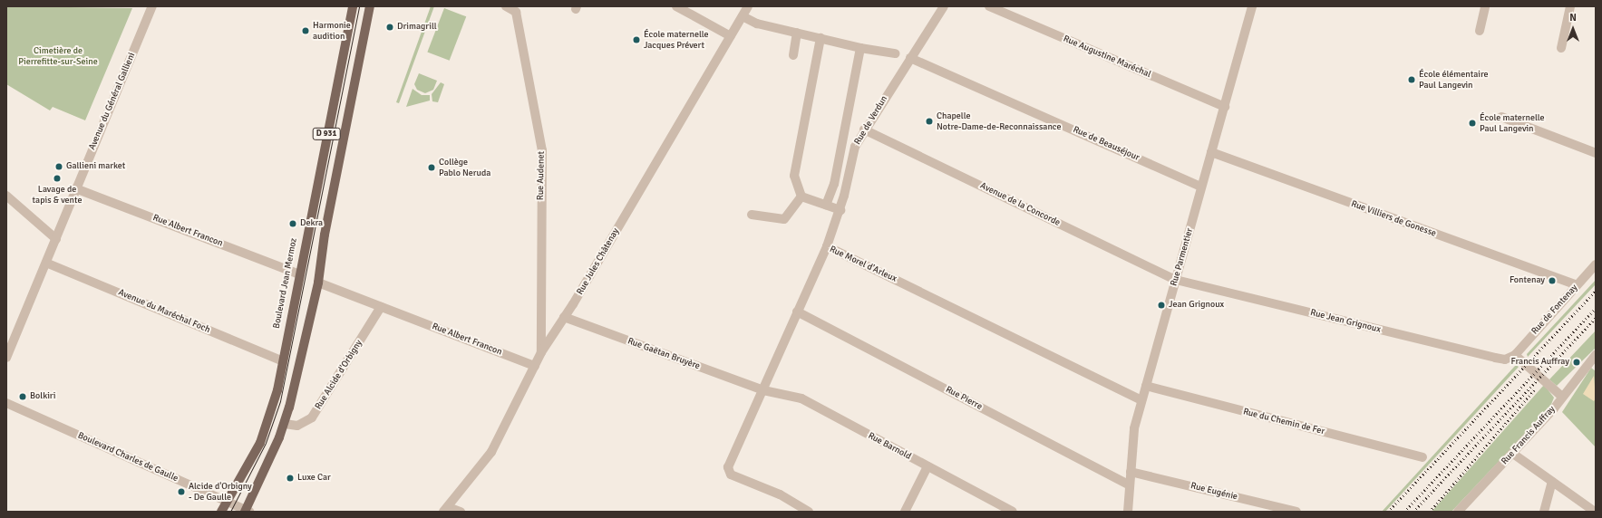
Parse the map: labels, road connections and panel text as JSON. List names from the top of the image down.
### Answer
{
  "streets": {
    "main road": ["D 931", "Boulevard Jean Mermoz"],
    "street": [
      "Rue Augustine Maréchal",
      "Avenue du Général Gallieni",
      "Rue de Verdun",
      "Rue de Beauséjour",
      "Rue Audenet",
      "Avenue de la Concorde",
      "Rue Villiers de Gonesse",
      "Rue Albert Francon",
      "Rue Parmentier",
      "Rue Jules Châtenay",
      "Rue Morel d'Arleux",
      "Rue de Fontenay",
      "Avenue du Maréchal Foch",
      "Rue Jean Grignoux",
      "Rue Gaëtan Bruyère",
      "Rue Alcide d'Orbigny",
      "Rue Pierre",
      "Rue du Chemin de Fer",
      "Rue Francis Auffray",
      "Rue Barnold",
      "Boulevard Charles de Gaulle",
      "Rue Eugénie"
    ]
  },
  "crossings": [
    ["Rue Augustine Maréchal", "Rue Parmentier"],
    ["Avenue du Général Gallieni", "Rue Albert Francon"],
    ["Avenue du Général Gallieni", "Avenue du Maréchal Foch"],
    ["Rue de Verdun", "Rue de Beauséjour"],
    ["Rue de Verdun", "Avenue de la Concorde"],
    ["Rue de Verdun", "Rue Morel d'Arleux"],
    ["D 931", "Rue Albert Francon"],
    ["D 931", "Rue Alcide d'Orbigny"],
    ["D 931", "Boulevard Charles de Gaulle"],
    ["Rue de Beauséjour", "Rue Parmentier"],
    ["Rue Audenet", "Rue Jules Châtenay"],
    ["Avenue de la Concorde", "Rue Parmentier"],
    ["Avenue de la Concorde", "Rue Jean Grignoux"],
    ["Rue Villiers de Gonesse", "Rue Parmentier"],
    ["Rue Villiers de Gonesse", "Rue de Fontenay"],
    ["Rue Albert Francon", "Rue Jules Châtenay"],
    ["Rue Albert Francon", "Boulevard Jean Mermoz"],
    ["Rue Albert Francon", "Rue Alcide d'Orbigny"],
    ["Rue Parmentier", "Rue Morel d'Arleux"],
    ["Rue Parmentier", "Rue Jean Grignoux"],
    ["Rue Parmentier", "Rue Pierre"],
    ["Rue Parmentier", "Rue du Chemin de Fer"],
    ["Rue Parmentier", "Rue Eugénie"],
    ["Rue Jules Châtenay", "Rue Gaëtan Bruyère"],
    ["Rue Morel d'Arleux", "Rue Gaëtan Bruyère"],
    ["Rue Morel d'Arleux", "Rue Pierre"],
    ["Rue Morel d'Arleux", "Rue Barnold"],
    ["Boulevard Jean Mermoz", "Avenue du Maréchal Foch"],
    ["Boulevard Jean Mermoz", "Boulevard Charles de Gaulle"],
    ["Rue de Fontenay", "Rue Jean Grignoux"],
    ["Rue Gaëtan Bruyère", "Rue Barnold"]
  ],
  "parks": ["Cimetière de Pierrefitte-sur-Seine"],
  "places": [
    "Drimagrill",
    "Harmonie audition",
    "École maternelle Jacques Prévert",
    "École élémentaire Paul Langevin",
    "Chapelle Notre-Dame-de-Reconnaissance",
    "École maternelle Paul Langevin",
    "Gallieni market",
    "Collège Pablo Neruda",
    "Lavage de tapis & vente",
    "Dekra",
    "Fontenay",
    "Jean Grignoux",
    "Francis Auffray",
    "Bolkiri",
    "Luxe Car",
    "Alcide d'Orbigny - De Gaulle"
  ],
  "north": "top"
}
